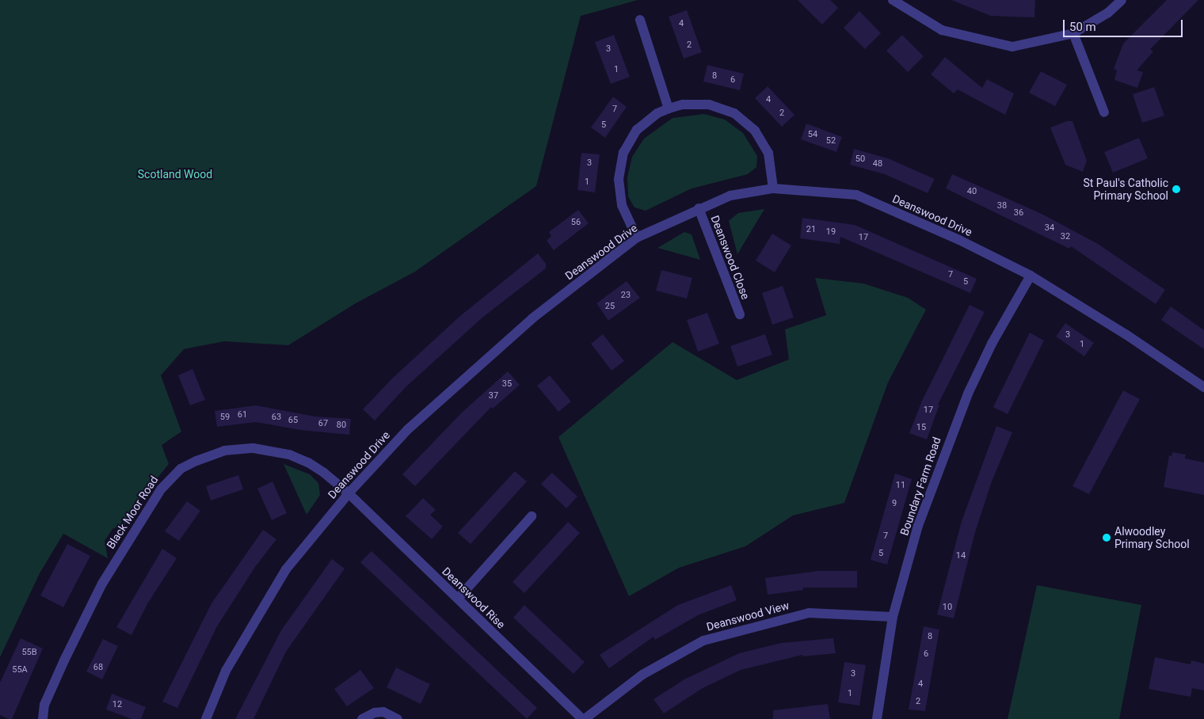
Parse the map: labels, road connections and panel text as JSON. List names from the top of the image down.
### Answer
{
  "streets": {
    "street": [
      "Deanswood Drive",
      "Deanswood Close",
      "Boundary Farm Road",
      "Black Moor Road",
      "Deanswood Rise",
      "Deanswood View"
    ]
  },
  "crossings": [
    ["Deanswood Drive", "Deanswood Close"],
    ["Deanswood Drive", "Boundary Farm Road"],
    ["Deanswood Drive", "Black Moor Road"],
    ["Deanswood Drive", "Deanswood Rise"],
    ["Boundary Farm Road", "Deanswood View"],
    ["Black Moor Road", "Deanswood Rise"],
    ["Deanswood Rise", "Deanswood View"]
  ],
  "parks": ["Scotland Wood"],
  "places": ["St Paul's Catholic Primary School", "Alwoodley Primary School"],
  "house_numbers": [
    "4",
    "2",
    "3",
    "1",
    "8",
    "6",
    "4",
    "7",
    "2",
    "5",
    "54",
    "52",
    "50",
    "3",
    "48",
    "1",
    "40",
    "38",
    "36",
    "56",
    "34",
    "21",
    "19",
    "32",
    "17",
    "7",
    "5",
    "23",
    "25",
    "3",
    "1",
    "35",
    "37",
    "17",
    "61",
    "59",
    "63",
    "65",
    "67",
    "80",
    "15",
    "11",
    "9",
    "7",
    "5",
    "14",
    "10",
    "8",
    "55B",
    "6",
    "68",
    "55A",
    "3",
    "4",
    "1",
    "2",
    "12"
  ],
  "scale_bar": "50 m"
}
